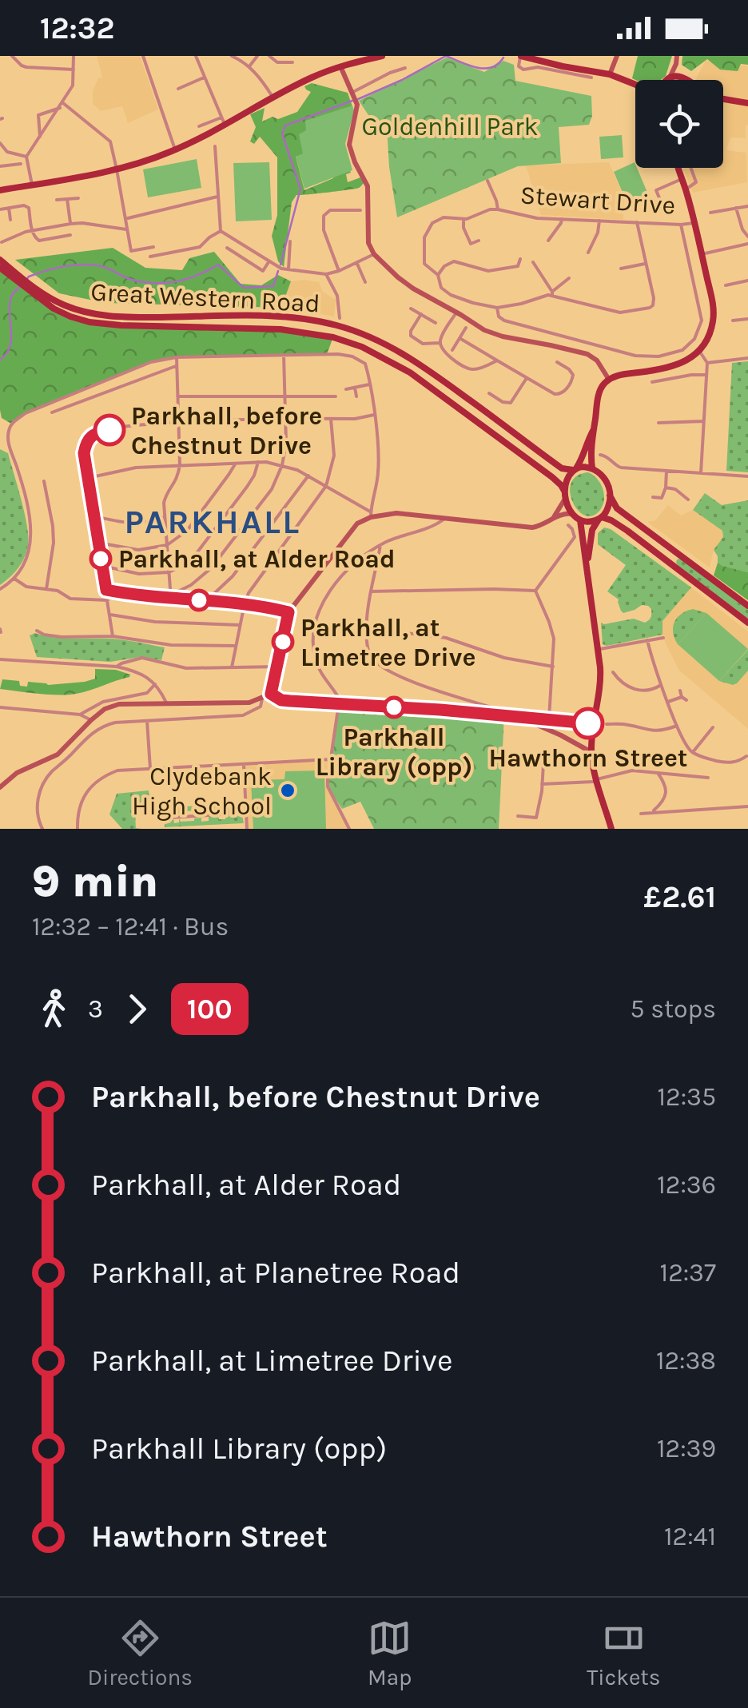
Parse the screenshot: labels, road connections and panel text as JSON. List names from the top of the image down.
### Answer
{
  "streets": {
    "main road": ["Great Western Road"],
    "street": ["Stewart Drive"]
  },
  "districts": ["PARKHALL"],
  "parks": ["Goldenhill Park"],
  "places": [
    "Parkhall, before Chestnut Drive",
    "Parkhall, at Alder Road",
    "Parkhall, at Limetree Drive",
    "Parkhall Library (opp)",
    "Hawthorn Street",
    "Clydebank High School"
  ],
  "lines": ["bus line 100"],
  "page": {
    "status": "12:32",
    "heading": ["9 min", "12:32 – 12:41 · Bus", "£2.61"],
    "legs": ["3", "100", "5 stops"],
    "list": [
      {
        "name": "Parkhall, before Chestnut Drive",
        "value": "12:35"
      },
      {
        "name": "Parkhall, at Alder Road",
        "value": "12:36"
      },
      {
        "name": "Parkhall, at Planetree Road",
        "value": "12:37"
      },
      {
        "name": "Parkhall, at Limetree Drive",
        "value": "12:38"
      },
      {
        "name": "Parkhall Library (opp)",
        "value": "12:39"
      },
      {
        "name": "Hawthorn Street",
        "value": "12:41"
      }
    ],
    "tabs": ["Directions", "Map", "Tickets"]
  }
}
